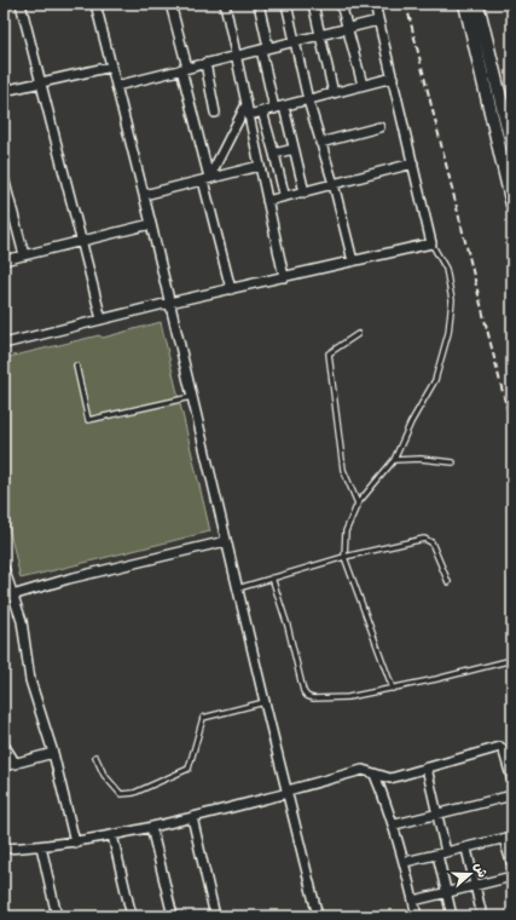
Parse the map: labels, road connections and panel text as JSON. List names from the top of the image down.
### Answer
{
  "north": "right"
}
